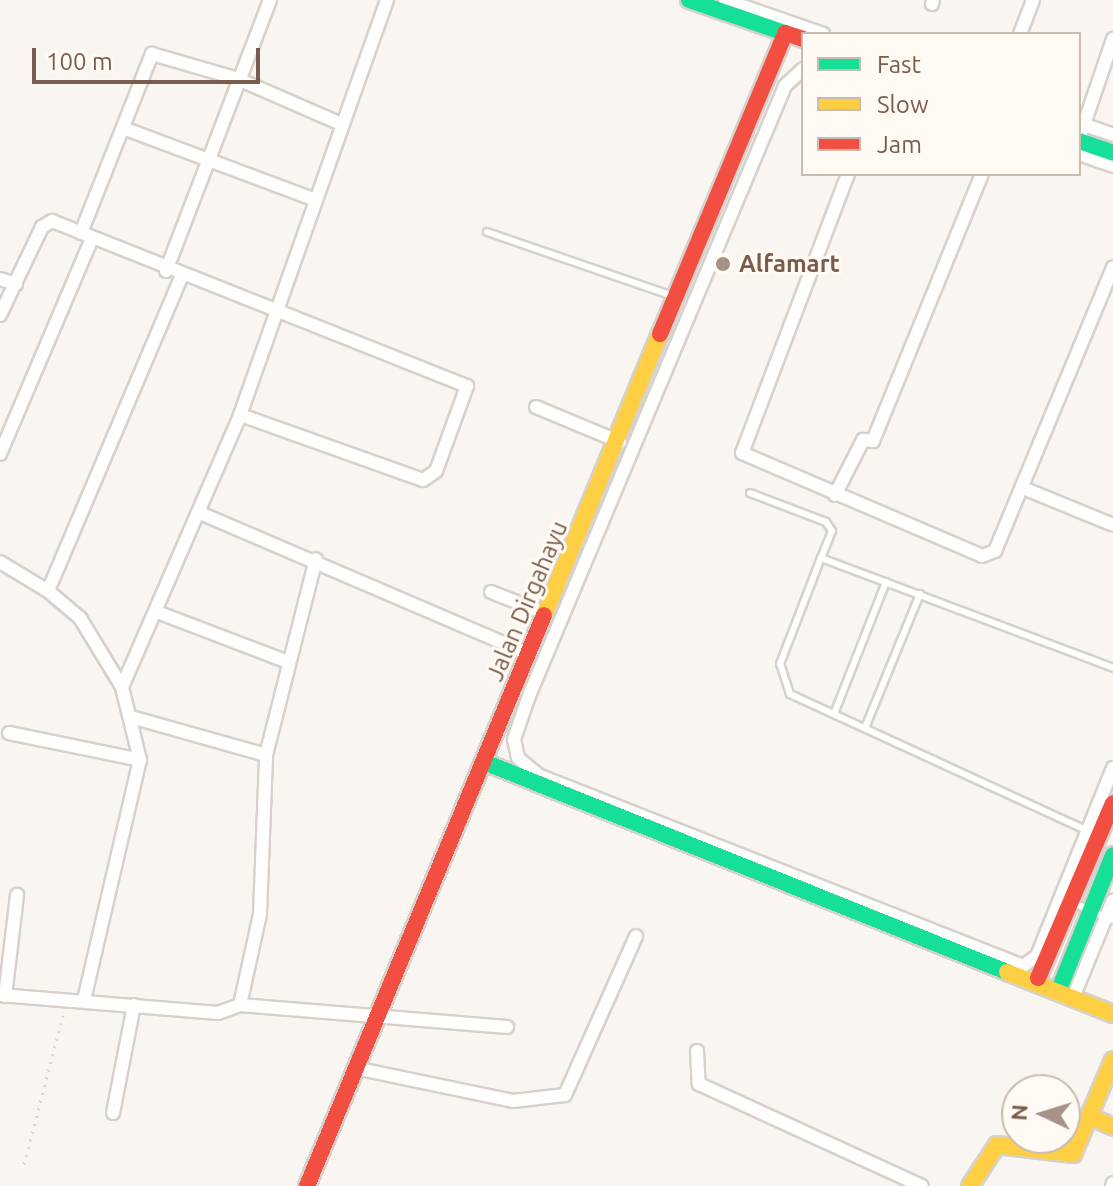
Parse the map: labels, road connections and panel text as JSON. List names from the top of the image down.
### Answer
{
  "streets": {
    "street": ["Jalan Dirgahayu"]
  },
  "places": ["Alfamart"],
  "legend": ["Fast", "Slow", "Jam"],
  "scale_bar": "100 m",
  "north": "left"
}
